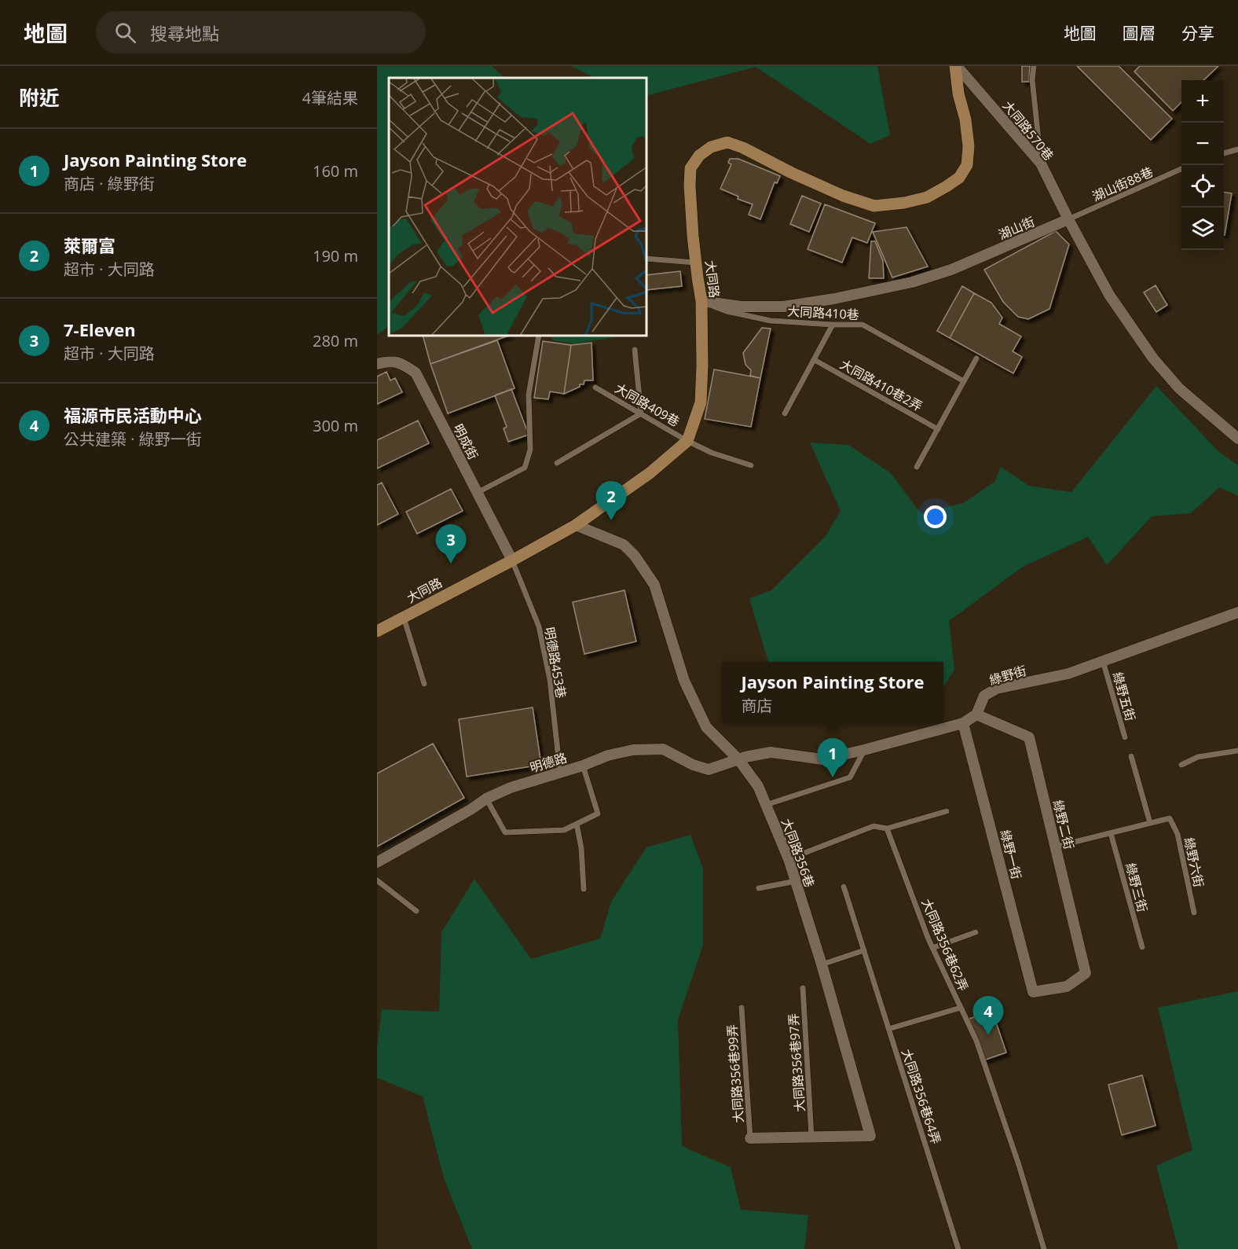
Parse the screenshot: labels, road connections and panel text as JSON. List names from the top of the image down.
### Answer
{
  "streets": {
    "street": [
      "大同路570巷",
      "湖山街",
      "大同路",
      "明成街",
      "綠野街",
      "明德路",
      "綠野二街",
      "大同路356巷",
      "綠野一街"
    ],
    "lane": [
      "湖山街88巷",
      "大同路410巷",
      "大同路410巷2弄",
      "大同路409巷",
      "明德路453巷",
      "綠野五街",
      "綠野六街",
      "綠野三街",
      "大同路356巷62弄",
      "大同路356巷97弄",
      "大同路356巷99弄",
      "大同路356巷64弄"
    ]
  },
  "crossings": [
    ["大同路570巷", "湖山街88巷"],
    ["大同路570巷", "湖山街"],
    ["大同路570巷", "大同路"],
    ["湖山街88巷", "湖山街"],
    ["湖山街", "大同路"],
    ["湖山街", "大同路410巷"],
    ["大同路", "大同路410巷"],
    ["大同路", "大同路409巷"],
    ["大同路", "明成街"],
    ["大同路", "明德路453巷"],
    ["大同路", "大同路356巷"],
    ["明成街", "明德路453巷"],
    ["明德路453巷", "明德路"],
    ["綠野街", "綠野五街"],
    ["綠野街", "明德路"],
    ["綠野街", "綠野二街"],
    ["綠野街", "大同路356巷"],
    ["綠野街", "綠野一街"],
    ["明德路", "大同路356巷"],
    ["綠野二街", "綠野一街"],
    ["大同路356巷", "大同路356巷97弄"],
    ["大同路356巷", "大同路356巷99弄"]
  ],
  "page": {
    "header": "地圖",
    "search": "搜尋地點",
    "nav": ["地圖", "圖層", "分享"],
    "heading": ["附近", "4筆結果"],
    "map_buttons": ["+", "−"],
    "list": [
      {
        "mark": "1",
        "name": "Jayson Painting Store",
        "note": "商店 · 綠野街",
        "value": "160 m"
      },
      {
        "mark": "2",
        "name": "萊爾富",
        "note": "超市 · 大同路",
        "value": "190 m"
      },
      {
        "mark": "3",
        "name": "7-Eleven",
        "note": "超市 · 大同路",
        "value": "280 m"
      },
      {
        "mark": "4",
        "name": "福源市民活動中心",
        "note": "公共建築 · 綠野一街",
        "value": "300 m"
      }
    ],
    "pins": [
      "2",
      "3",
      "1",
      "4"
    ],
    "popup": ["Jayson Painting Store", "商店"]
  }
}
